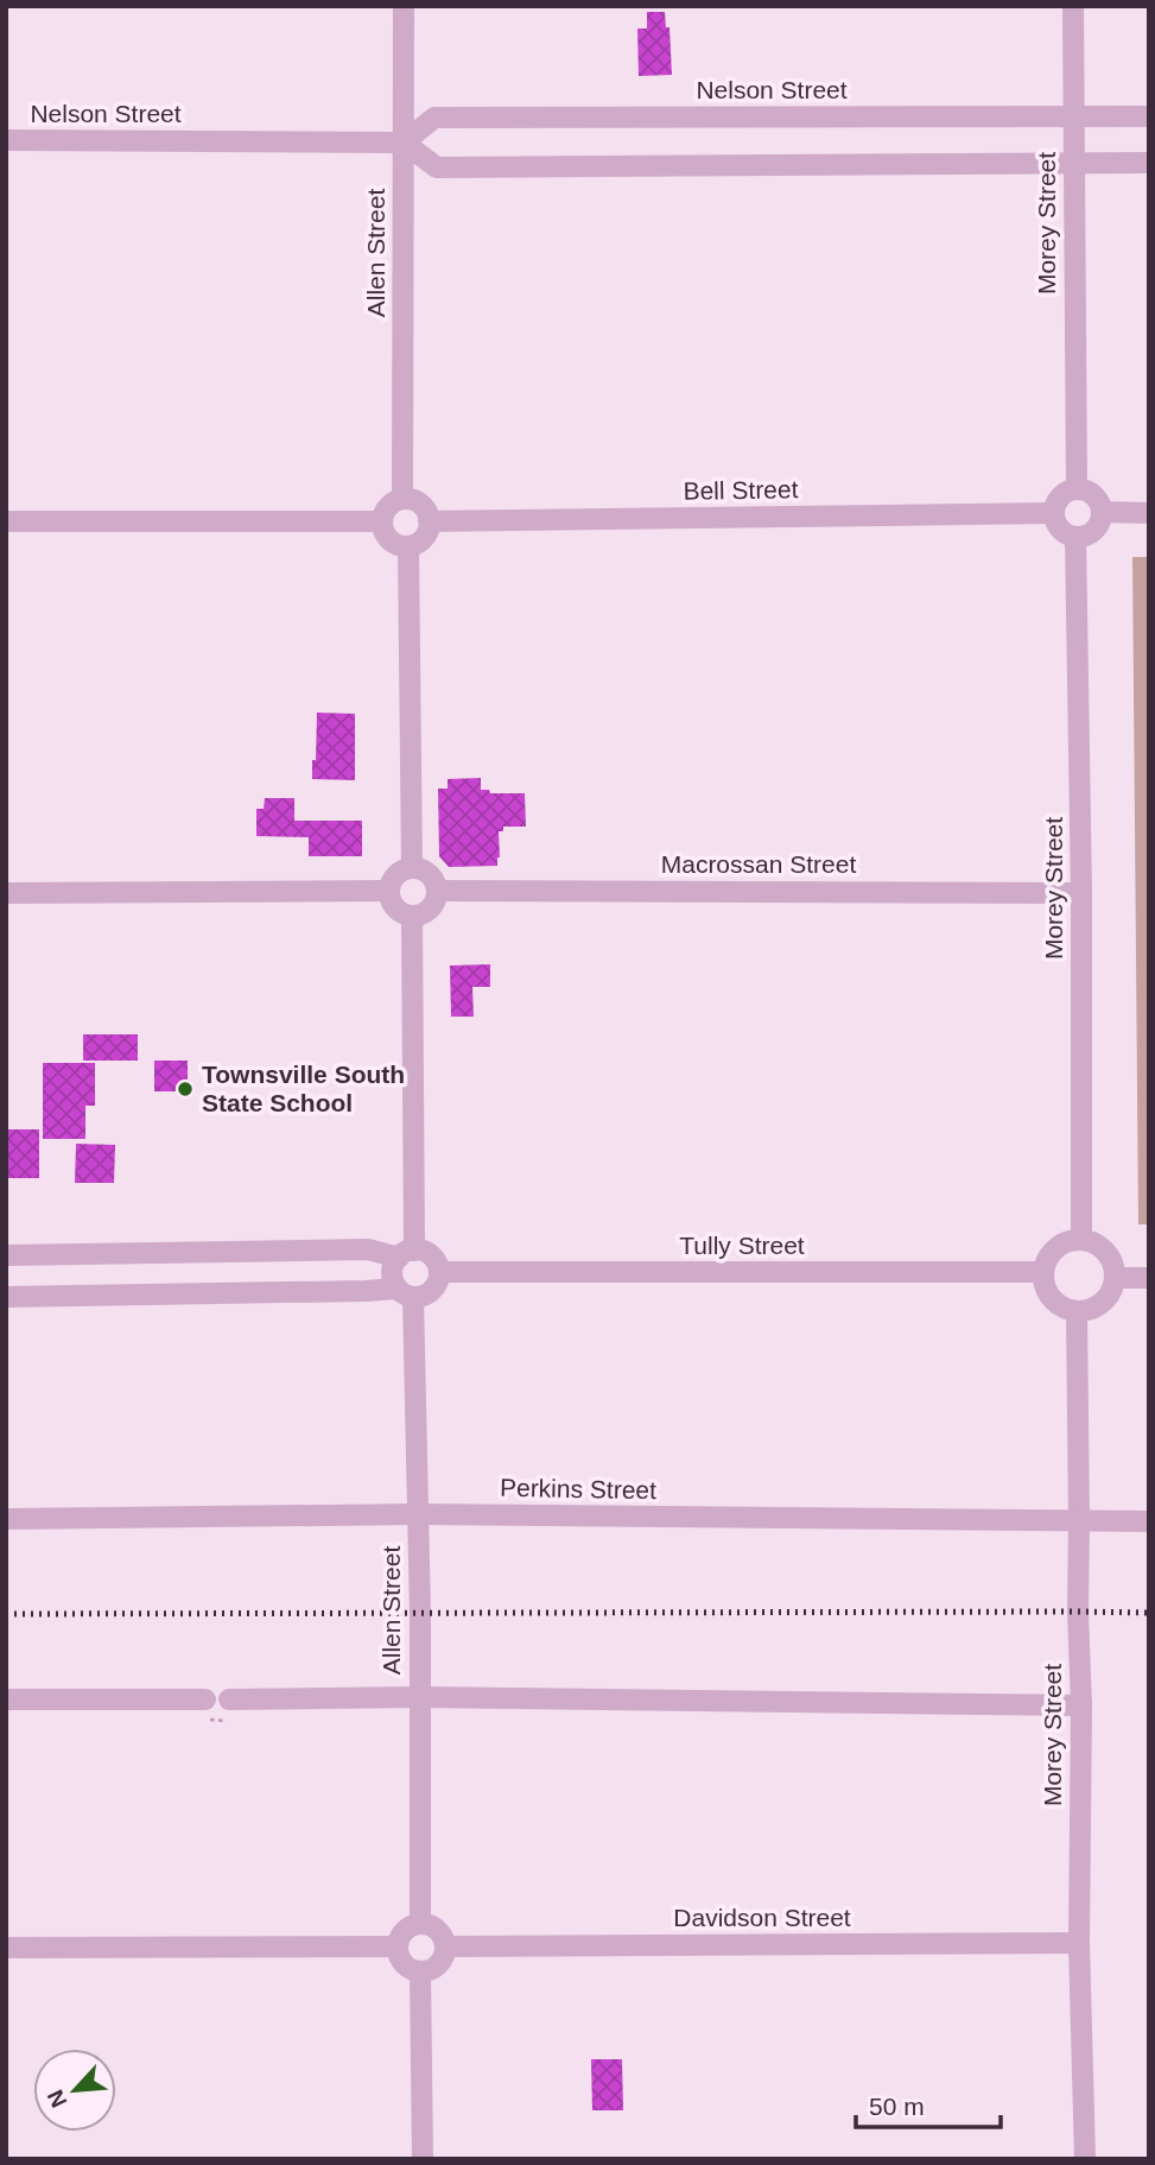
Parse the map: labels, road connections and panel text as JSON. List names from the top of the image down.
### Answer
{
  "streets": {
    "street": [
      "Nelson Street",
      "Morey Street",
      "Allen Street",
      "Bell Street",
      "Macrossan Street",
      "Tully Street",
      "Perkins Street",
      "Davidson Street"
    ]
  },
  "crossings": [
    ["Nelson Street", "Morey Street"],
    ["Nelson Street", "Allen Street"],
    ["Morey Street", "Bell Street"],
    ["Morey Street", "Macrossan Street"],
    ["Morey Street", "Tully Street"],
    ["Morey Street", "Perkins Street"],
    ["Morey Street", "Davidson Street"],
    ["Allen Street", "Bell Street"],
    ["Allen Street", "Tully Street"],
    ["Allen Street", "Perkins Street"],
    ["Allen Street", "Davidson Street"]
  ],
  "places": ["Townsville South State School"],
  "scale_bar": "50 m",
  "north": "bottom left"
}
